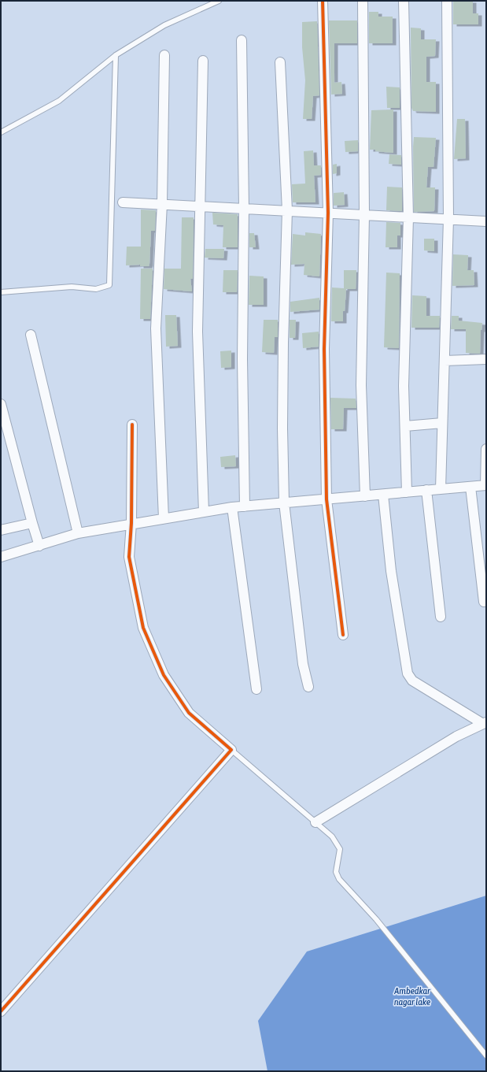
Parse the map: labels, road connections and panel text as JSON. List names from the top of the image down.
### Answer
{
  "water": ["Ambedkar nagar lake"]
}
